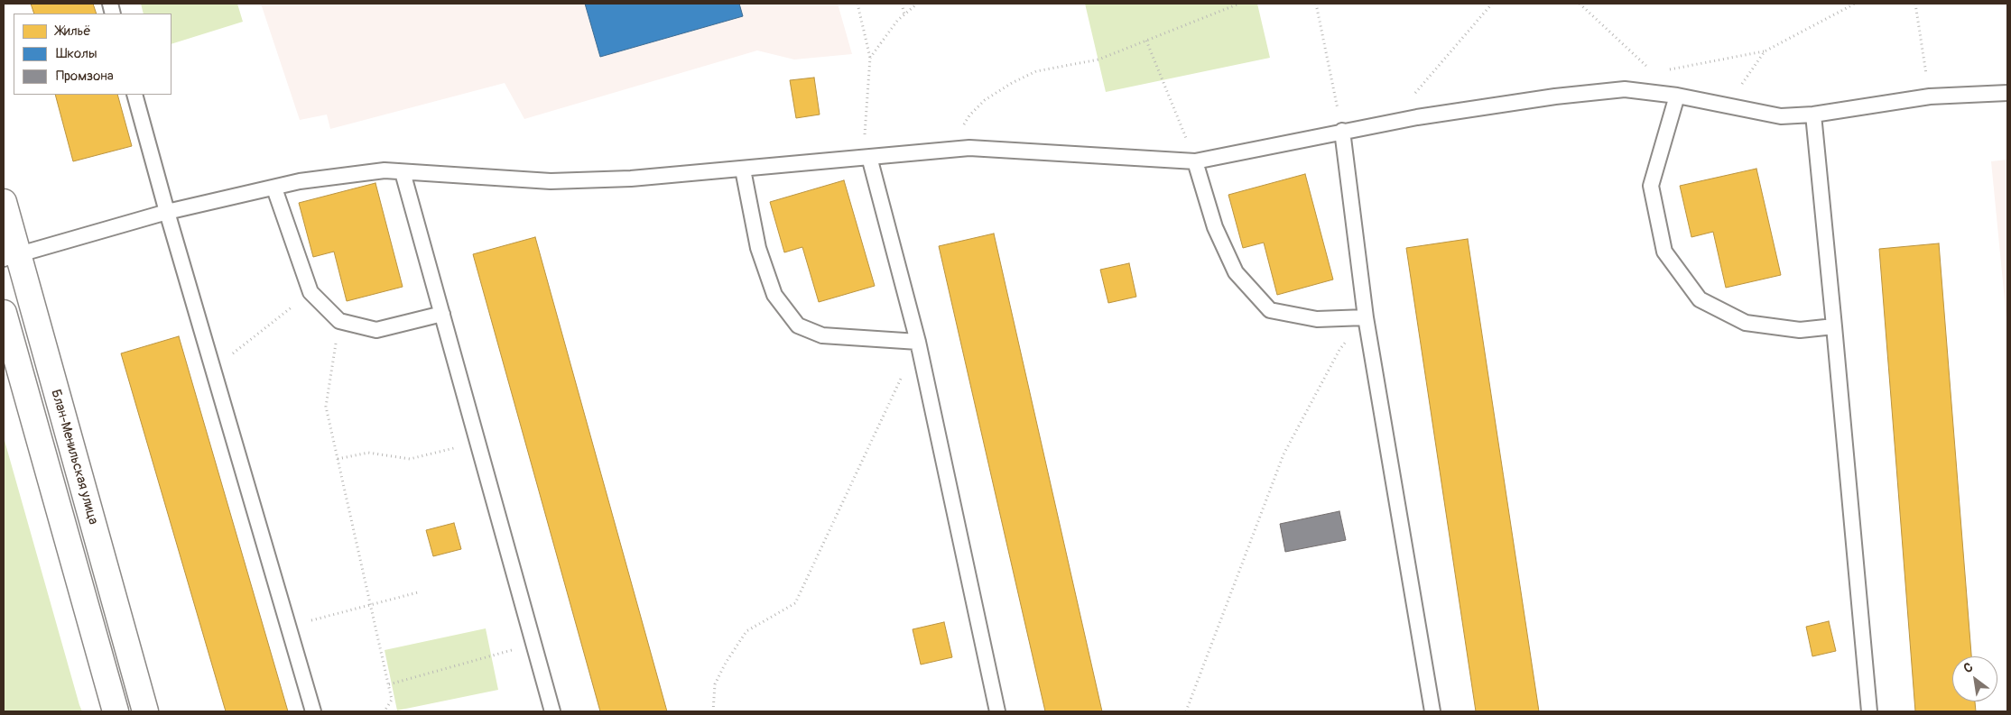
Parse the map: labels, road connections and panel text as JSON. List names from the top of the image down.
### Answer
{
  "streets": {
    "street": ["Блан-Менильская улица"]
  },
  "legend": ["Жильё", "Школы", "Промзона"],
  "north": "top left"
}
